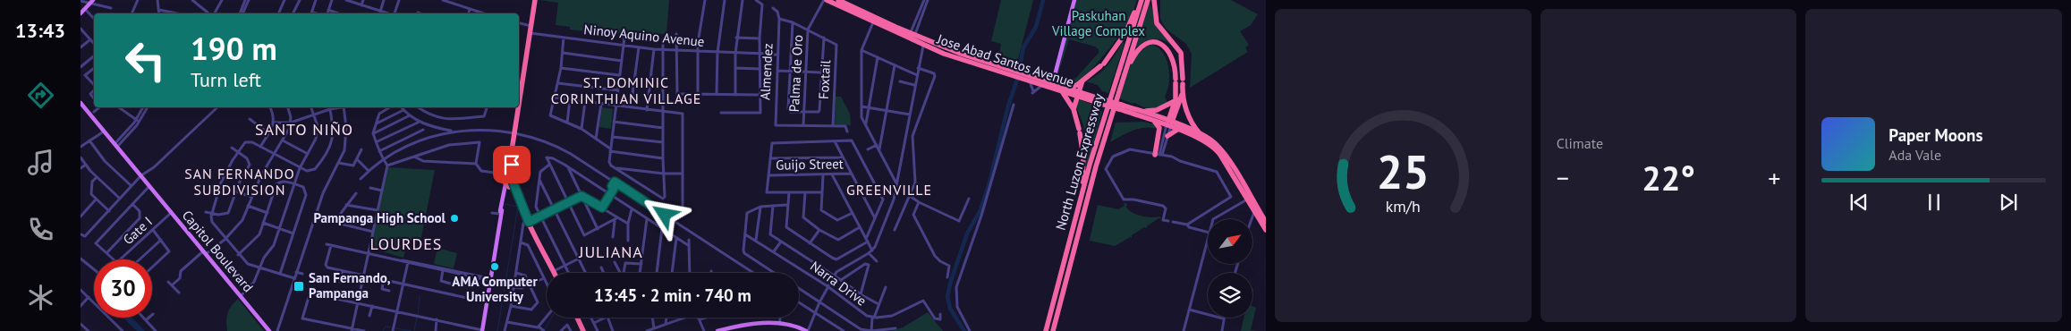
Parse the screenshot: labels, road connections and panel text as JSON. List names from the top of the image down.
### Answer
{
  "streets": {
    "highway": ["Jose Abad Santos Avenue", "North Luzon Expressway"],
    "main road": ["Capitol Boulevard"],
    "street": [
      "Ninoy Aquino Avenue",
      "Almendez",
      "Palma de Oro",
      "Foxtail",
      "Guijo Street",
      "Gate I",
      "Narra Drive"
    ]
  },
  "crossings": [
    ["Ninoy Aquino Avenue", "Almendez"],
    ["Jose Abad Santos Avenue", "Palma de Oro"],
    ["Almendez", "Palma de Oro"],
    ["Almendez", "Foxtail"],
    ["Palma de Oro", "Foxtail"],
    ["Gate I", "Capitol Boulevard"]
  ],
  "districts": [
    "ST. DOMINIC CORINTHIAN VILLAGE",
    "SANTO NIÑO",
    "SAN FERNANDO SUBDIVISION",
    "GREENVILLE",
    "LOURDES",
    "JULIANA"
  ],
  "parks": ["Paskuhan Village Complex"],
  "places": {
    "other": ["Pampanga High School", "AMA Computer University"],
    "transit": ["San Fernando, Pampanga"]
  },
  "north": "top right",
  "page": {
    "tabs": "13:43",
    "tile": "Climate",
    "turn": ["190 m", "Turn left"],
    "song": ["Paper Moons", "Ada Vale"],
    "heat": ["−", "22°", "+"],
    "limit": "30",
    "trip": "13:45 · 2 min · 740 m",
    "gauge": ["25", "km/h"]
  }
}
